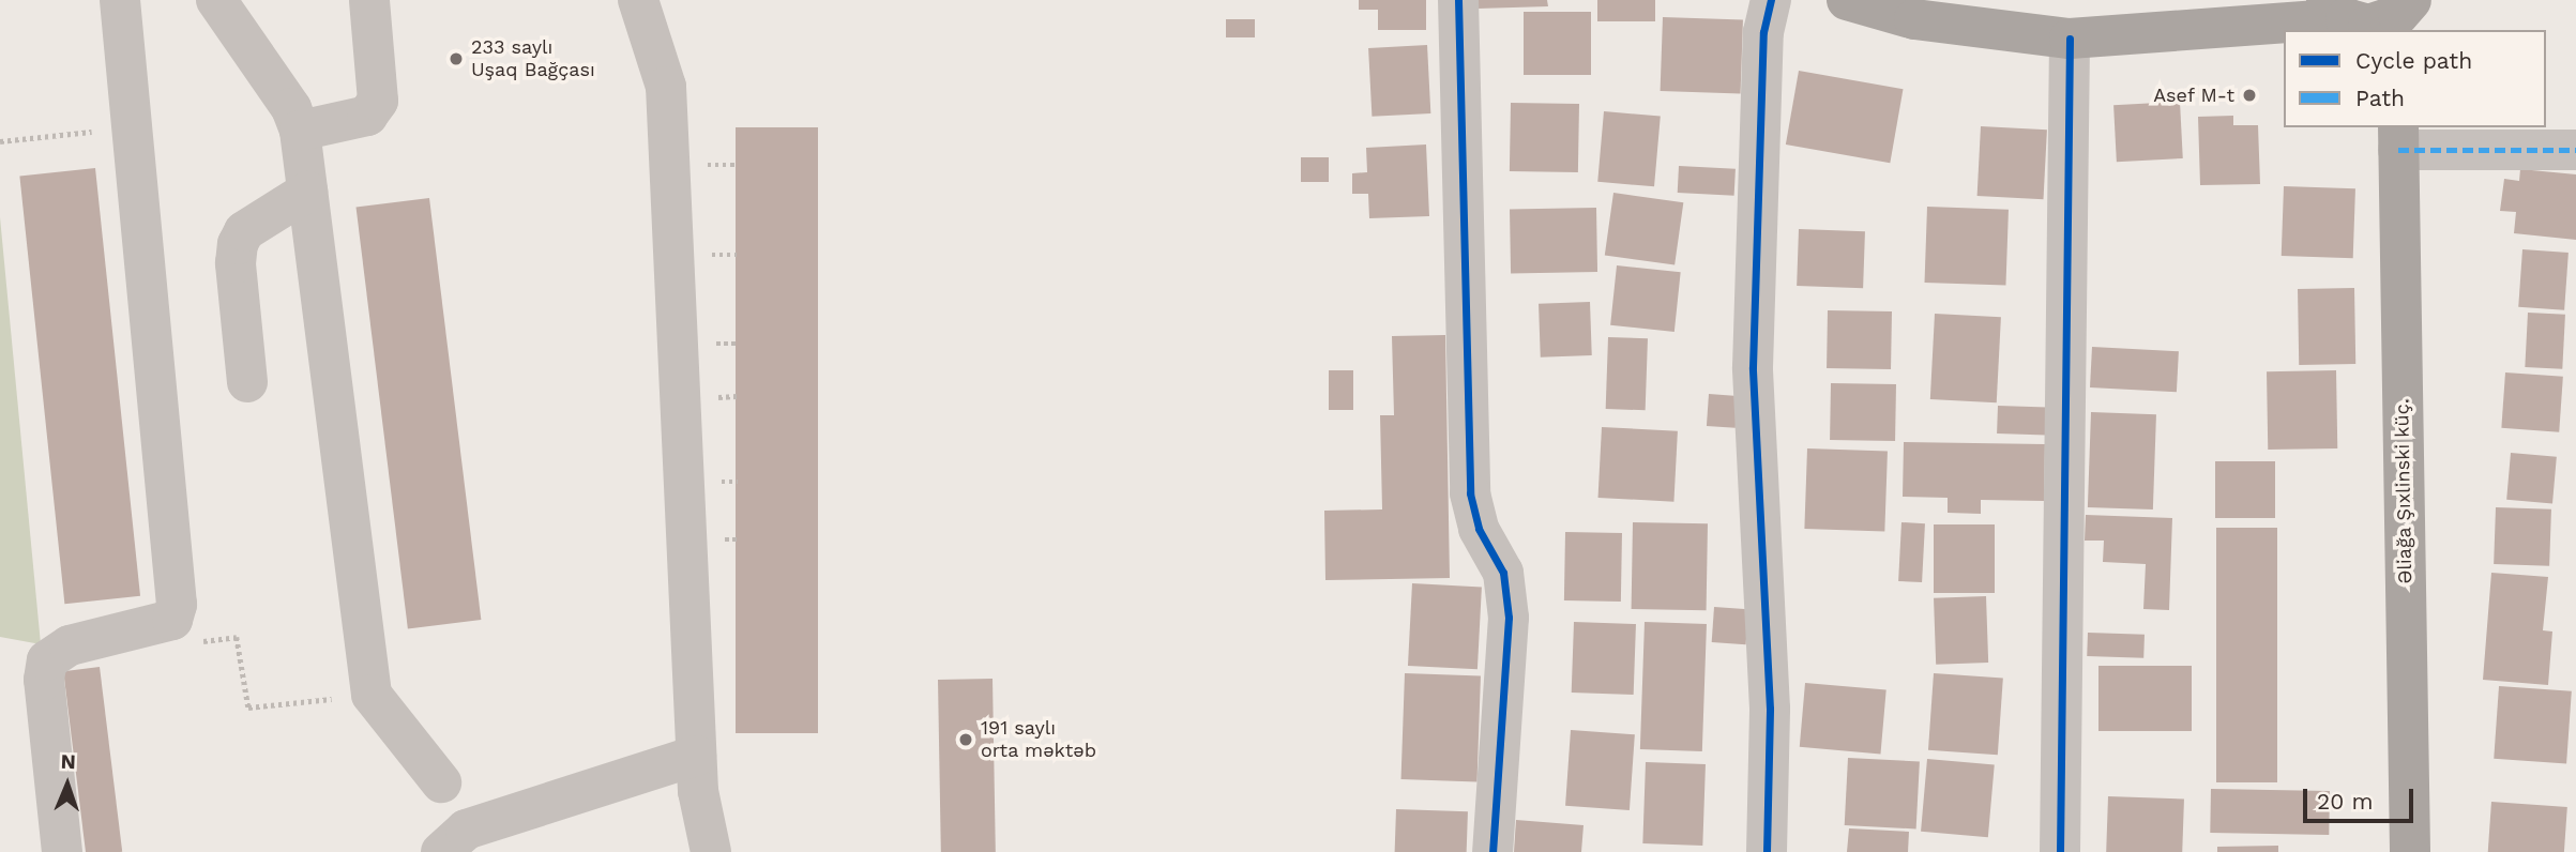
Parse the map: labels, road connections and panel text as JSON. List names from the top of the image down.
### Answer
{
  "streets": {
    "main road": ["Əliağa Şıxlinski küç."]
  },
  "places": ["233 saylı Uşaq Bağçası", "Asef M-t", "191 saylı orta məktəb"],
  "legend": ["Cycle path", "Path"],
  "scale_bar": "20 m",
  "north": "top"
}
